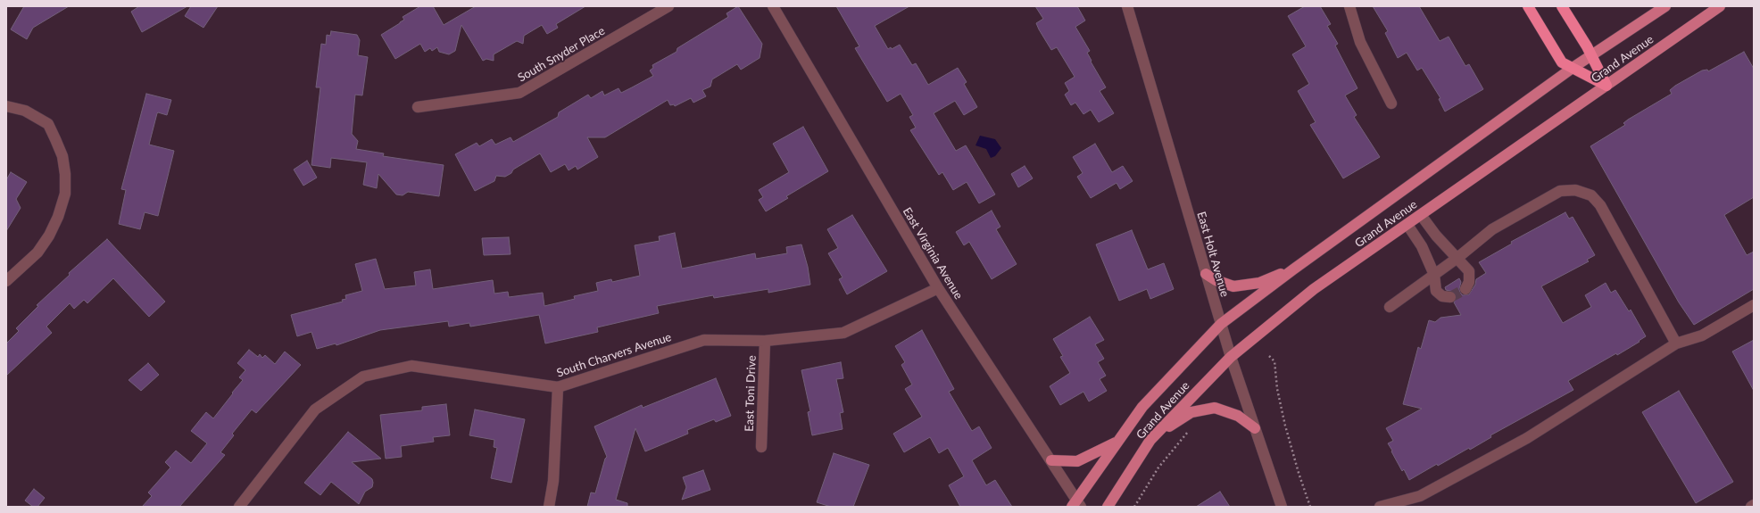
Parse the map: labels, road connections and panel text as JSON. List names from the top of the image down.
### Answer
{
  "streets": {
    "main road": ["Grand Avenue"],
    "street": [
      "South Snyder Place",
      "East Virginia Avenue",
      "East Holt Avenue",
      "South Charvers Avenue",
      "East Toni Drive"
    ]
  },
  "crossings": [
    ["Grand Avenue", "East Virginia Avenue"],
    ["Grand Avenue", "East Holt Avenue"],
    ["East Virginia Avenue", "South Charvers Avenue"],
    ["South Charvers Avenue", "East Toni Drive"]
  ]
}
